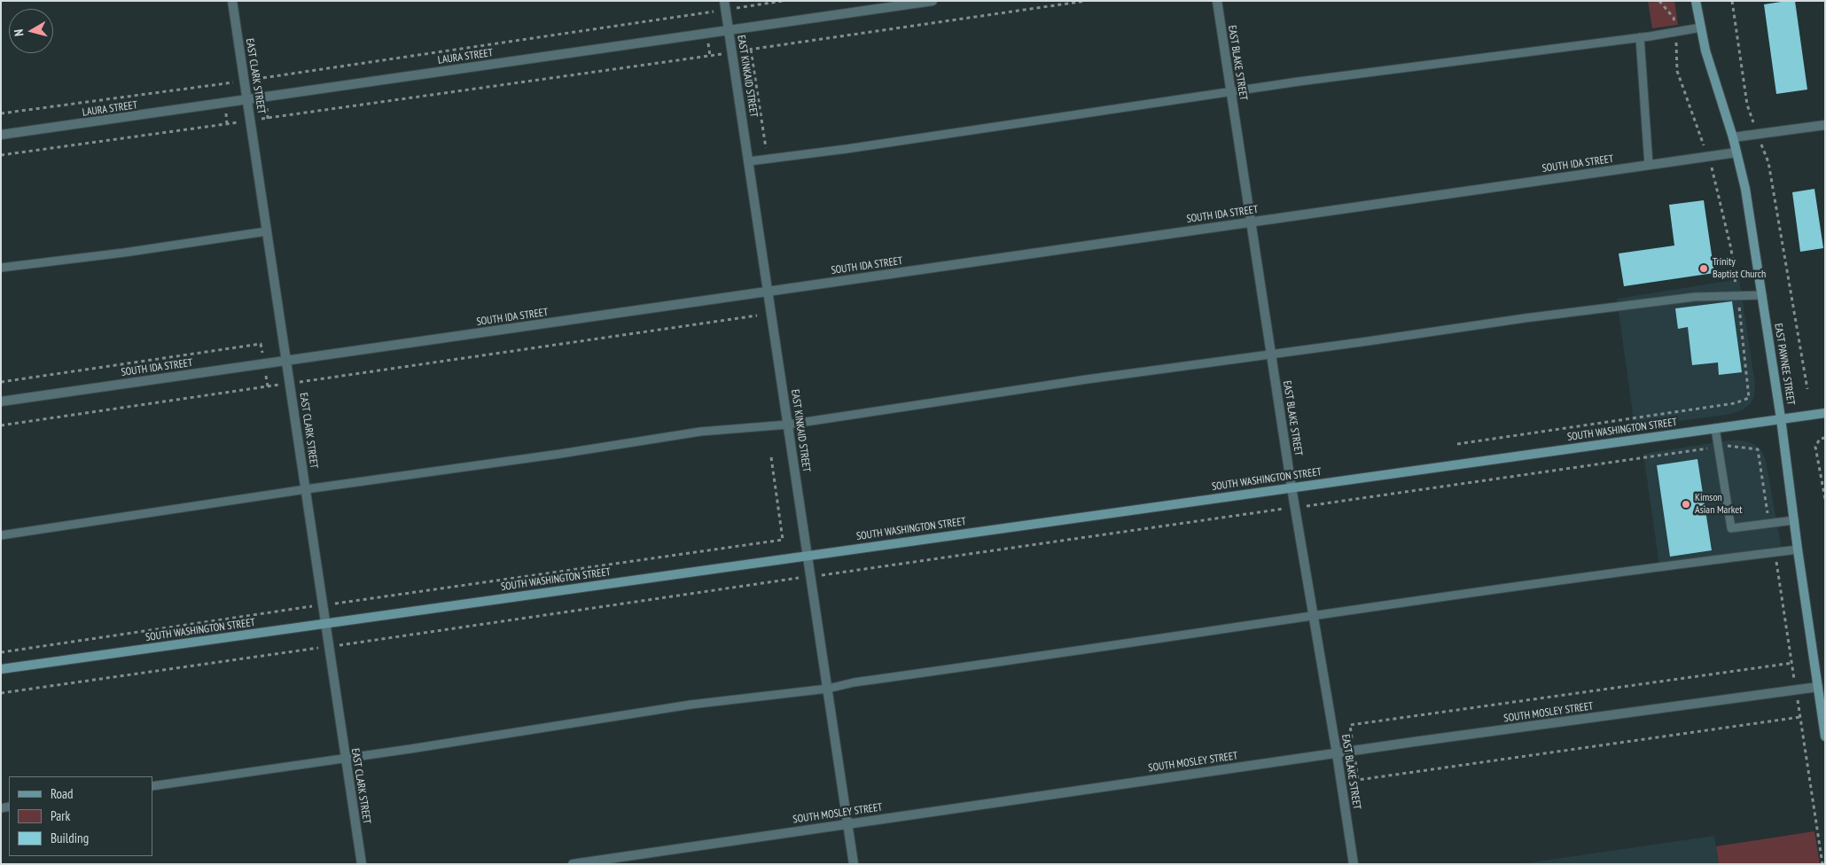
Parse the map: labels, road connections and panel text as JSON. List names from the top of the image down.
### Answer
{
  "streets": {
    "street": [
      "LAURA STREET",
      "EAST BLAKE STREET",
      "EAST CLARK STREET",
      "EAST KINKAID STREET",
      "SOUTH IDA STREET",
      "EAST PAWNEE STREET",
      "SOUTH WASHINGTON STREET",
      "SOUTH MOSLEY STREET"
    ]
  },
  "crossings": [
    ["LAURA STREET", "EAST CLARK STREET"],
    ["LAURA STREET", "EAST KINKAID STREET"],
    ["EAST BLAKE STREET", "SOUTH IDA STREET"],
    ["EAST BLAKE STREET", "SOUTH WASHINGTON STREET"],
    ["EAST BLAKE STREET", "SOUTH MOSLEY STREET"],
    ["EAST CLARK STREET", "SOUTH IDA STREET"],
    ["EAST CLARK STREET", "SOUTH WASHINGTON STREET"],
    ["EAST KINKAID STREET", "SOUTH IDA STREET"],
    ["EAST KINKAID STREET", "SOUTH WASHINGTON STREET"],
    ["EAST KINKAID STREET", "SOUTH MOSLEY STREET"],
    ["SOUTH IDA STREET", "EAST PAWNEE STREET"],
    ["EAST PAWNEE STREET", "SOUTH WASHINGTON STREET"],
    ["EAST PAWNEE STREET", "SOUTH MOSLEY STREET"]
  ],
  "places": ["Trinity Baptist Church", "Kimson Asian Market"],
  "legend": ["Road", "Park", "Building"],
  "north": "left"
}
